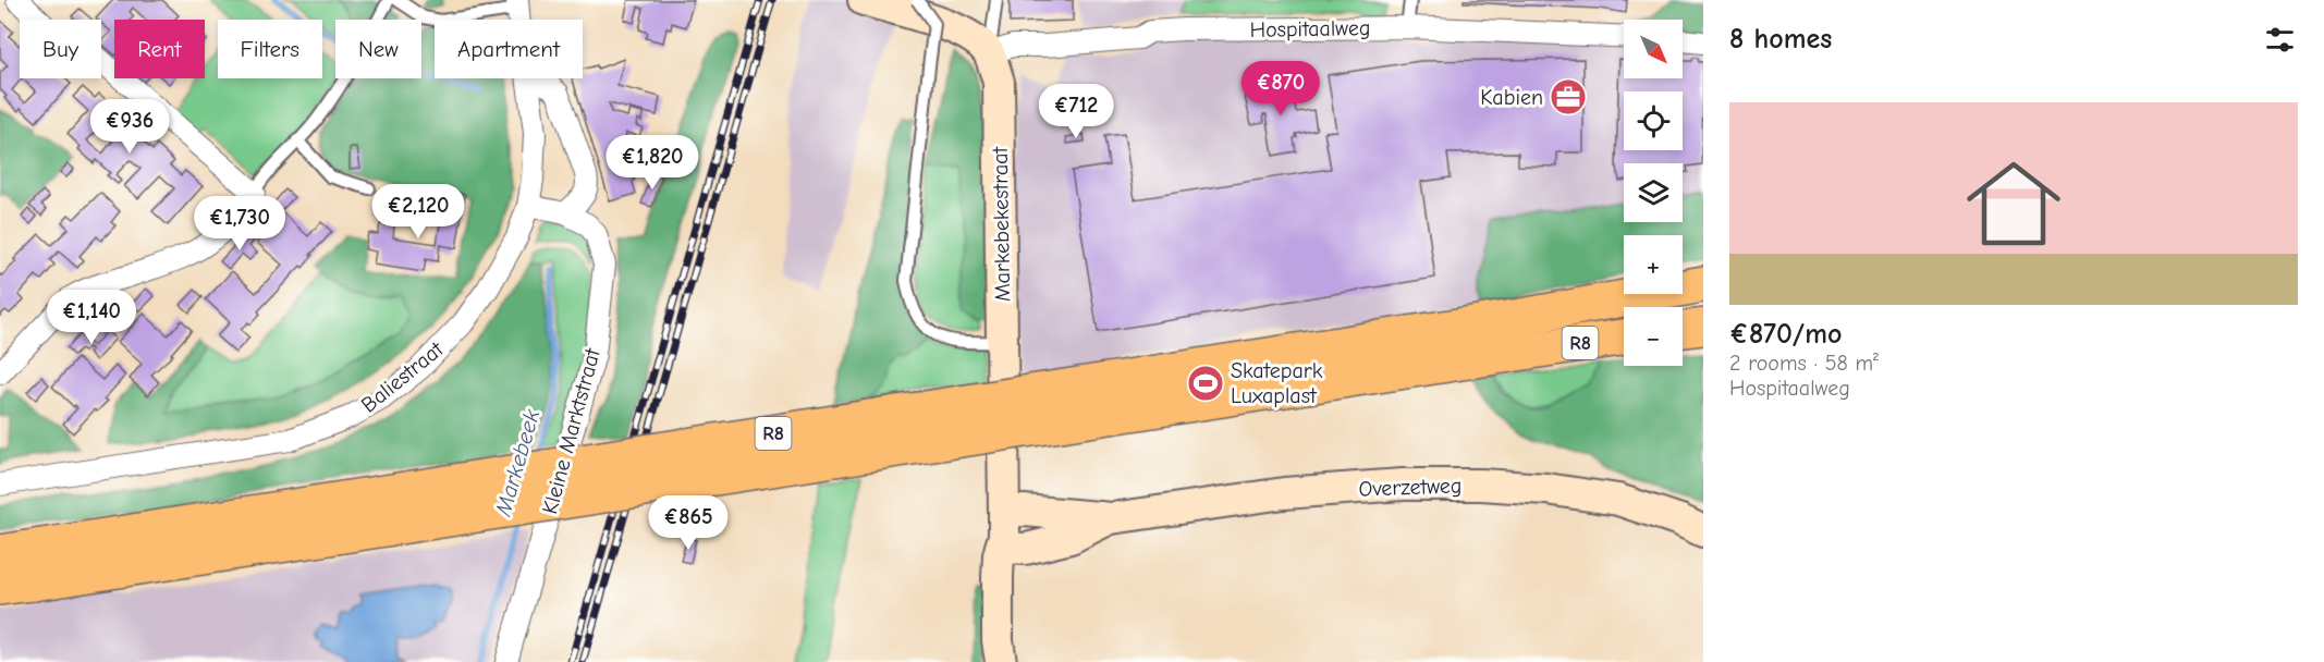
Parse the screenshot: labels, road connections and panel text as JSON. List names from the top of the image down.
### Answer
{
  "streets": {
    "highway": ["R8"],
    "street": [
      "Hospitaalweg",
      "Markebekestraat",
      "Baliestraat",
      "Kleine Marktstraat",
      "Overzetweg"
    ]
  },
  "crossings": [
    ["Hospitaalweg", "Markebekestraat"],
    ["Markebekestraat", "Overzetweg"],
    ["Baliestraat", "Kleine Marktstraat"]
  ],
  "water": ["Markebeek"],
  "places": {
    "office": ["Kabien"],
    "sports": ["Skatepark Luxaplast"]
  },
  "north": "bottom right",
  "page": {
    "heading": "8 homes",
    "map_buttons": ["+", "−"],
    "chip": [
      "Buy",
      "Rent",
      "Filters",
      "New",
      "Apartment"
    ],
    "price": [
      "€870",
      "€712",
      "€936",
      "€1,820",
      "€2,120",
      "€1,730",
      "€1,140",
      "€865"
    ],
    "list": [
      {
        "name": "€870/mo",
        "note": "2 rooms · 58 m² · Hospitaalweg"
      }
    ]
  }
}
